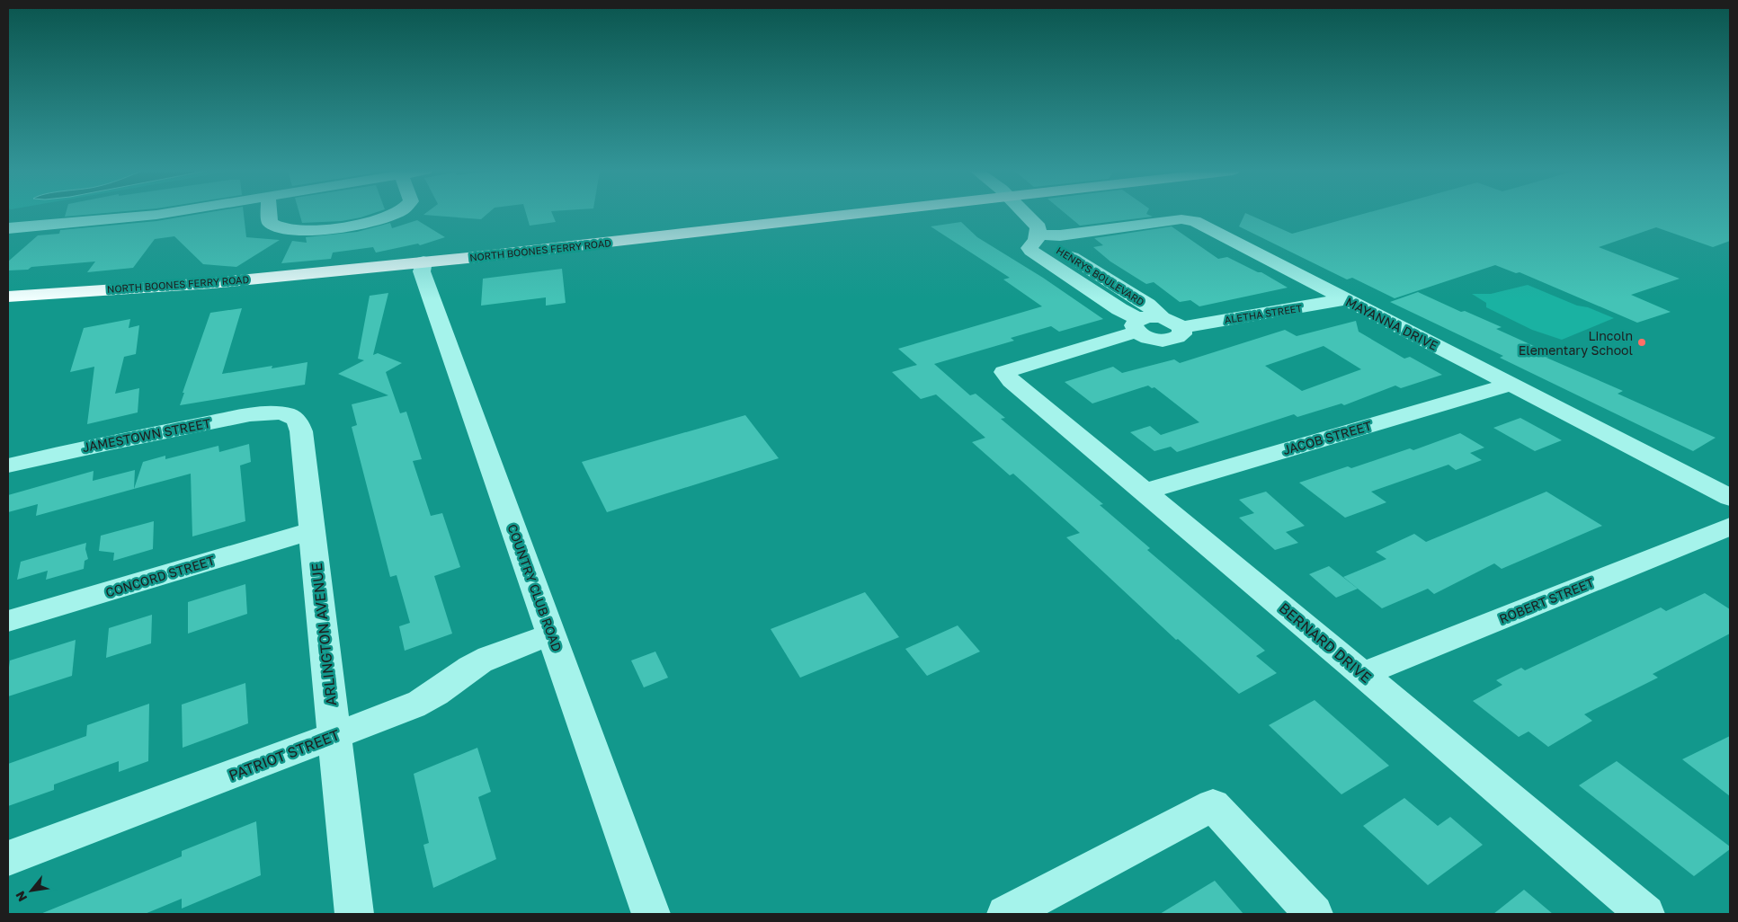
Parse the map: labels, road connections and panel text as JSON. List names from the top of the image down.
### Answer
{
  "streets": {
    "main road": ["NORTH BOONES FERRY ROAD"],
    "street": [
      "HENRYS BOULEVARD",
      "ALETHA STREET",
      "MAYANNA DRIVE",
      "JAMESTOWN STREET",
      "JACOB STREET",
      "CONCORD STREET",
      "COUNTRY CLUB ROAD",
      "ROBERT STREET",
      "ARLINGTON AVENUE",
      "BERNARD DRIVE",
      "PATRIOT STREET"
    ]
  },
  "crossings": [
    ["NORTH BOONES FERRY ROAD", "COUNTRY CLUB ROAD"],
    ["HENRYS BOULEVARD", "MAYANNA DRIVE"],
    ["HENRYS BOULEVARD", "BERNARD DRIVE"],
    ["ALETHA STREET", "MAYANNA DRIVE"],
    ["MAYANNA DRIVE", "JACOB STREET"],
    ["JAMESTOWN STREET", "ARLINGTON AVENUE"],
    ["JACOB STREET", "BERNARD DRIVE"],
    ["CONCORD STREET", "ARLINGTON AVENUE"],
    ["COUNTRY CLUB ROAD", "PATRIOT STREET"],
    ["ROBERT STREET", "BERNARD DRIVE"],
    ["ARLINGTON AVENUE", "PATRIOT STREET"]
  ],
  "places": ["Lincoln Elementary School"],
  "north": "bottom left"
}
